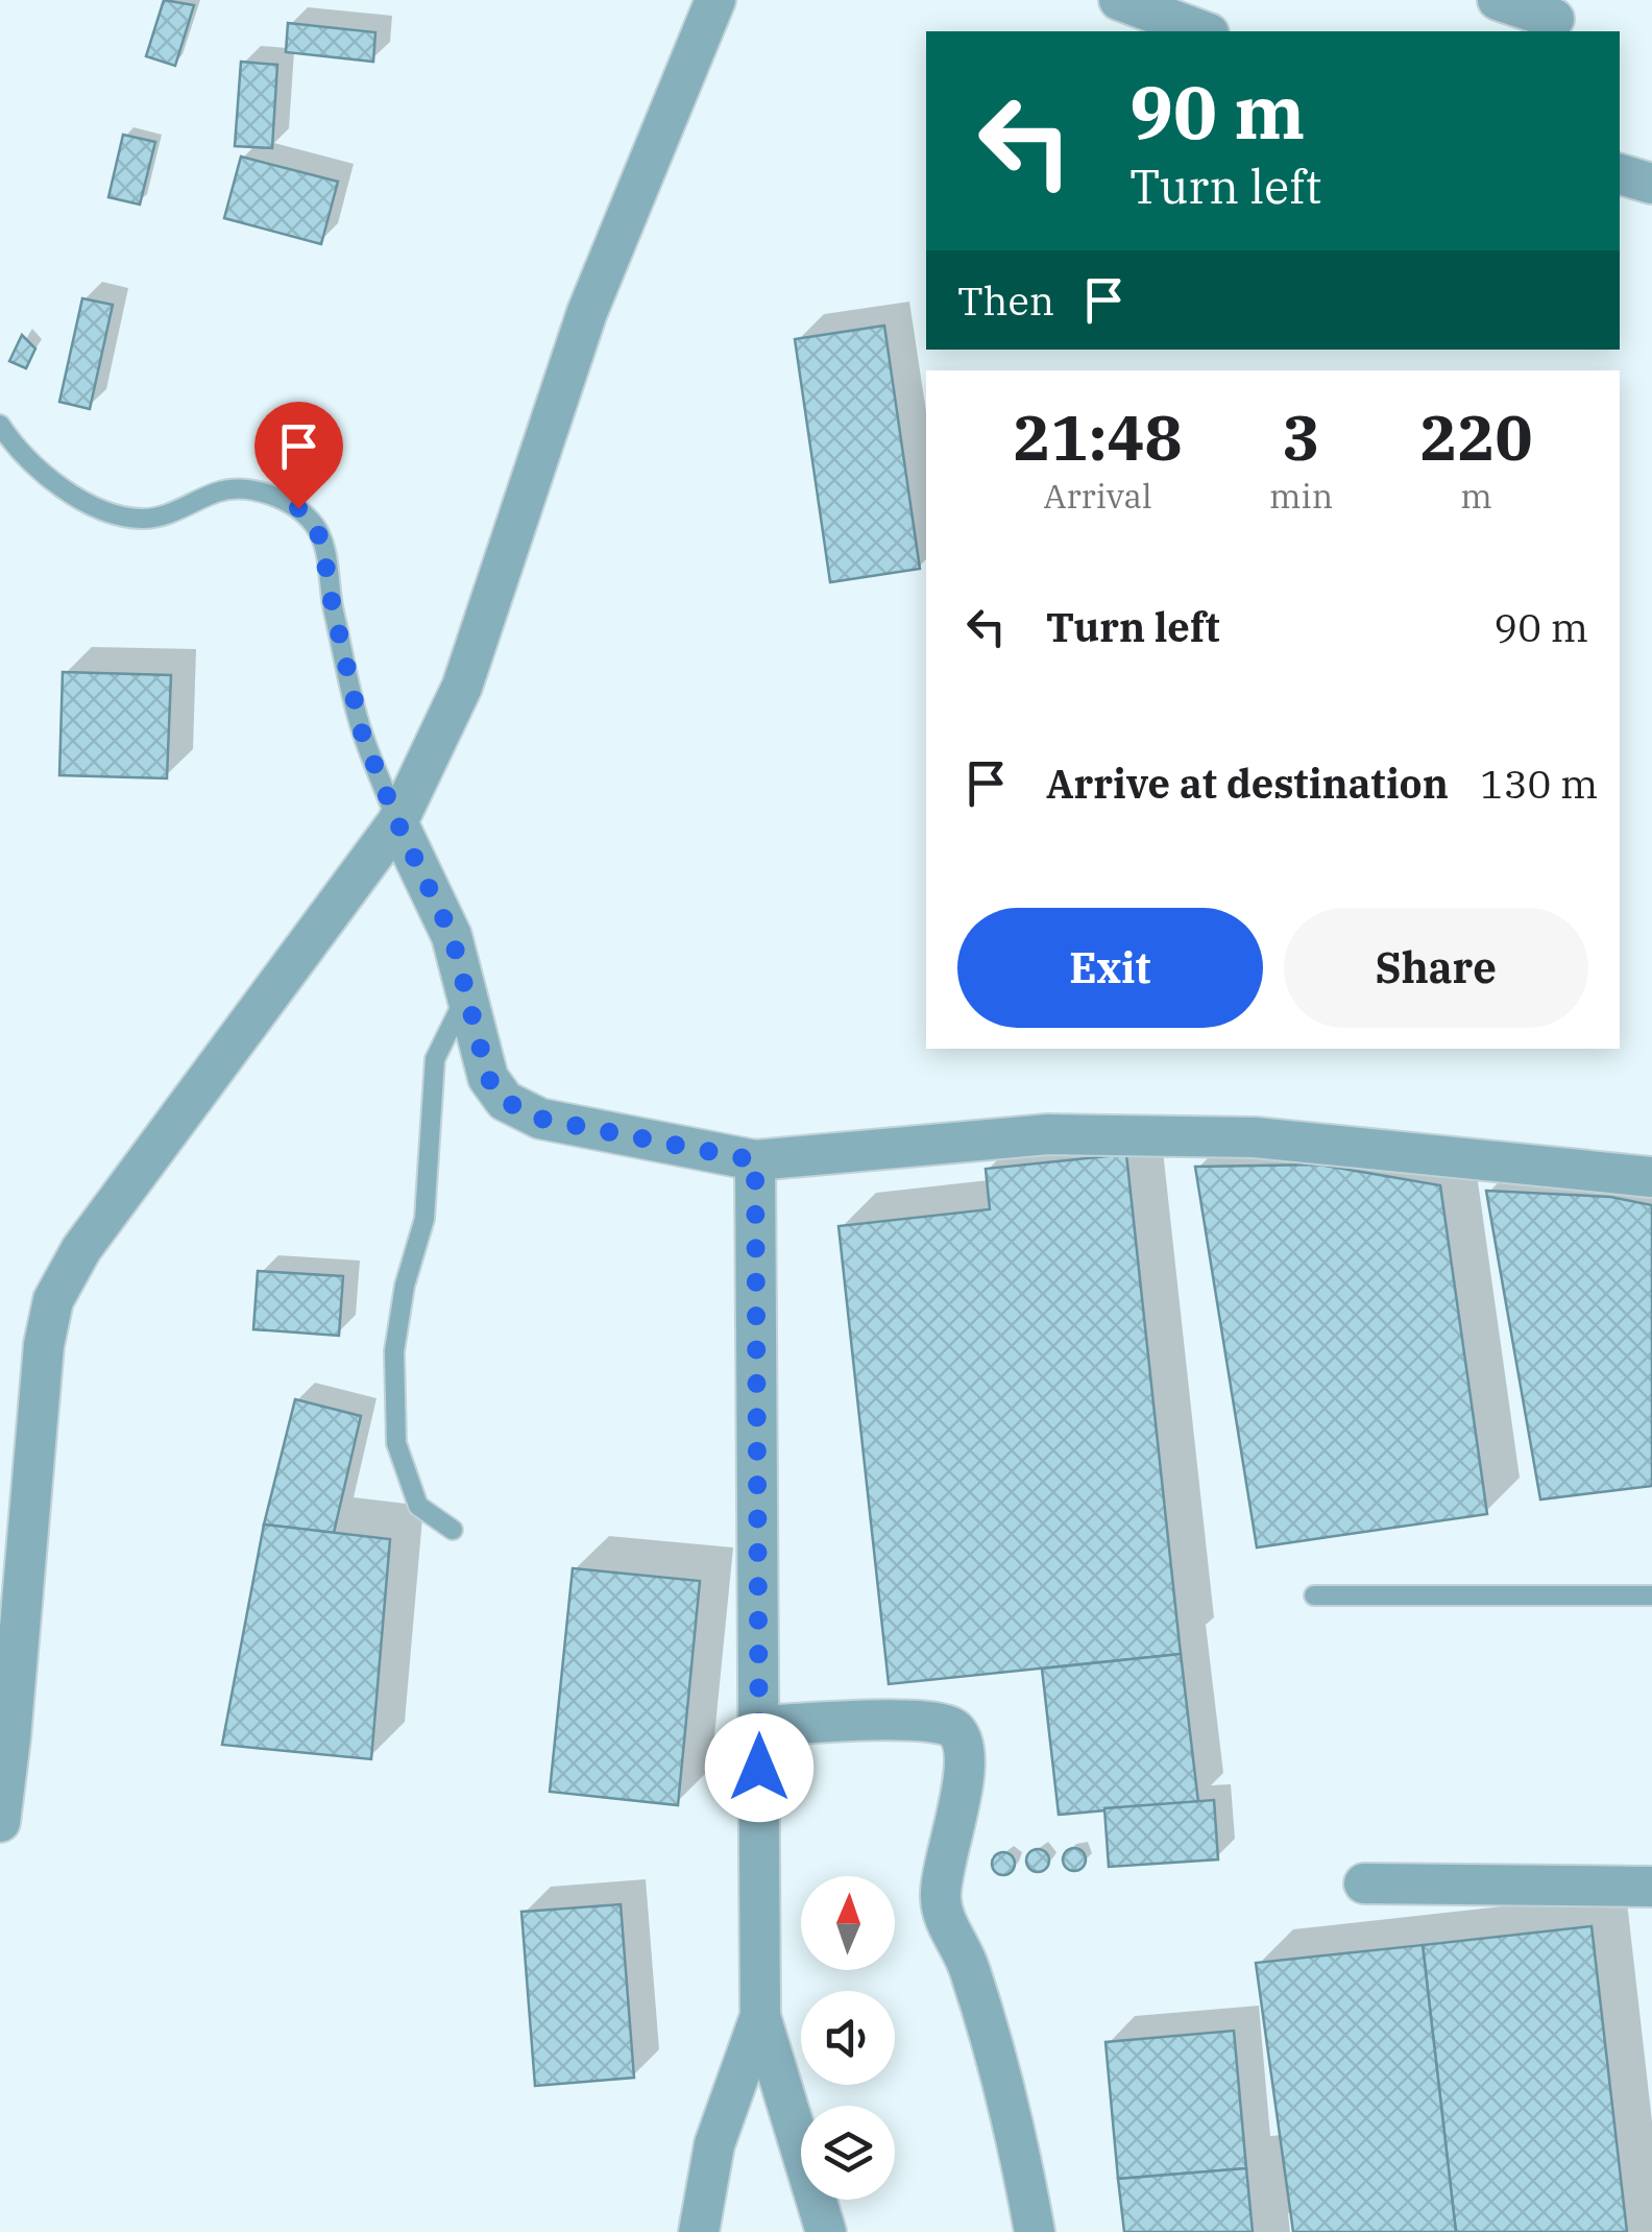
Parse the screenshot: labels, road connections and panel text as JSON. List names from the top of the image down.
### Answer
{
  "north": "top",
  "page": {
    "turn": ["90 m", "Turn left"],
    "then": "Then",
    "eta": [
      "21:48",
      "Arrival",
      "3",
      "min",
      "220",
      "m"
    ],
    "list": [
      {
        "name": "Turn left",
        "value": "90 m"
      },
      {
        "name": "Arrive at destination",
        "value": "130 m"
      }
    ],
    "buttons": ["Exit", "Share"]
  }
}
